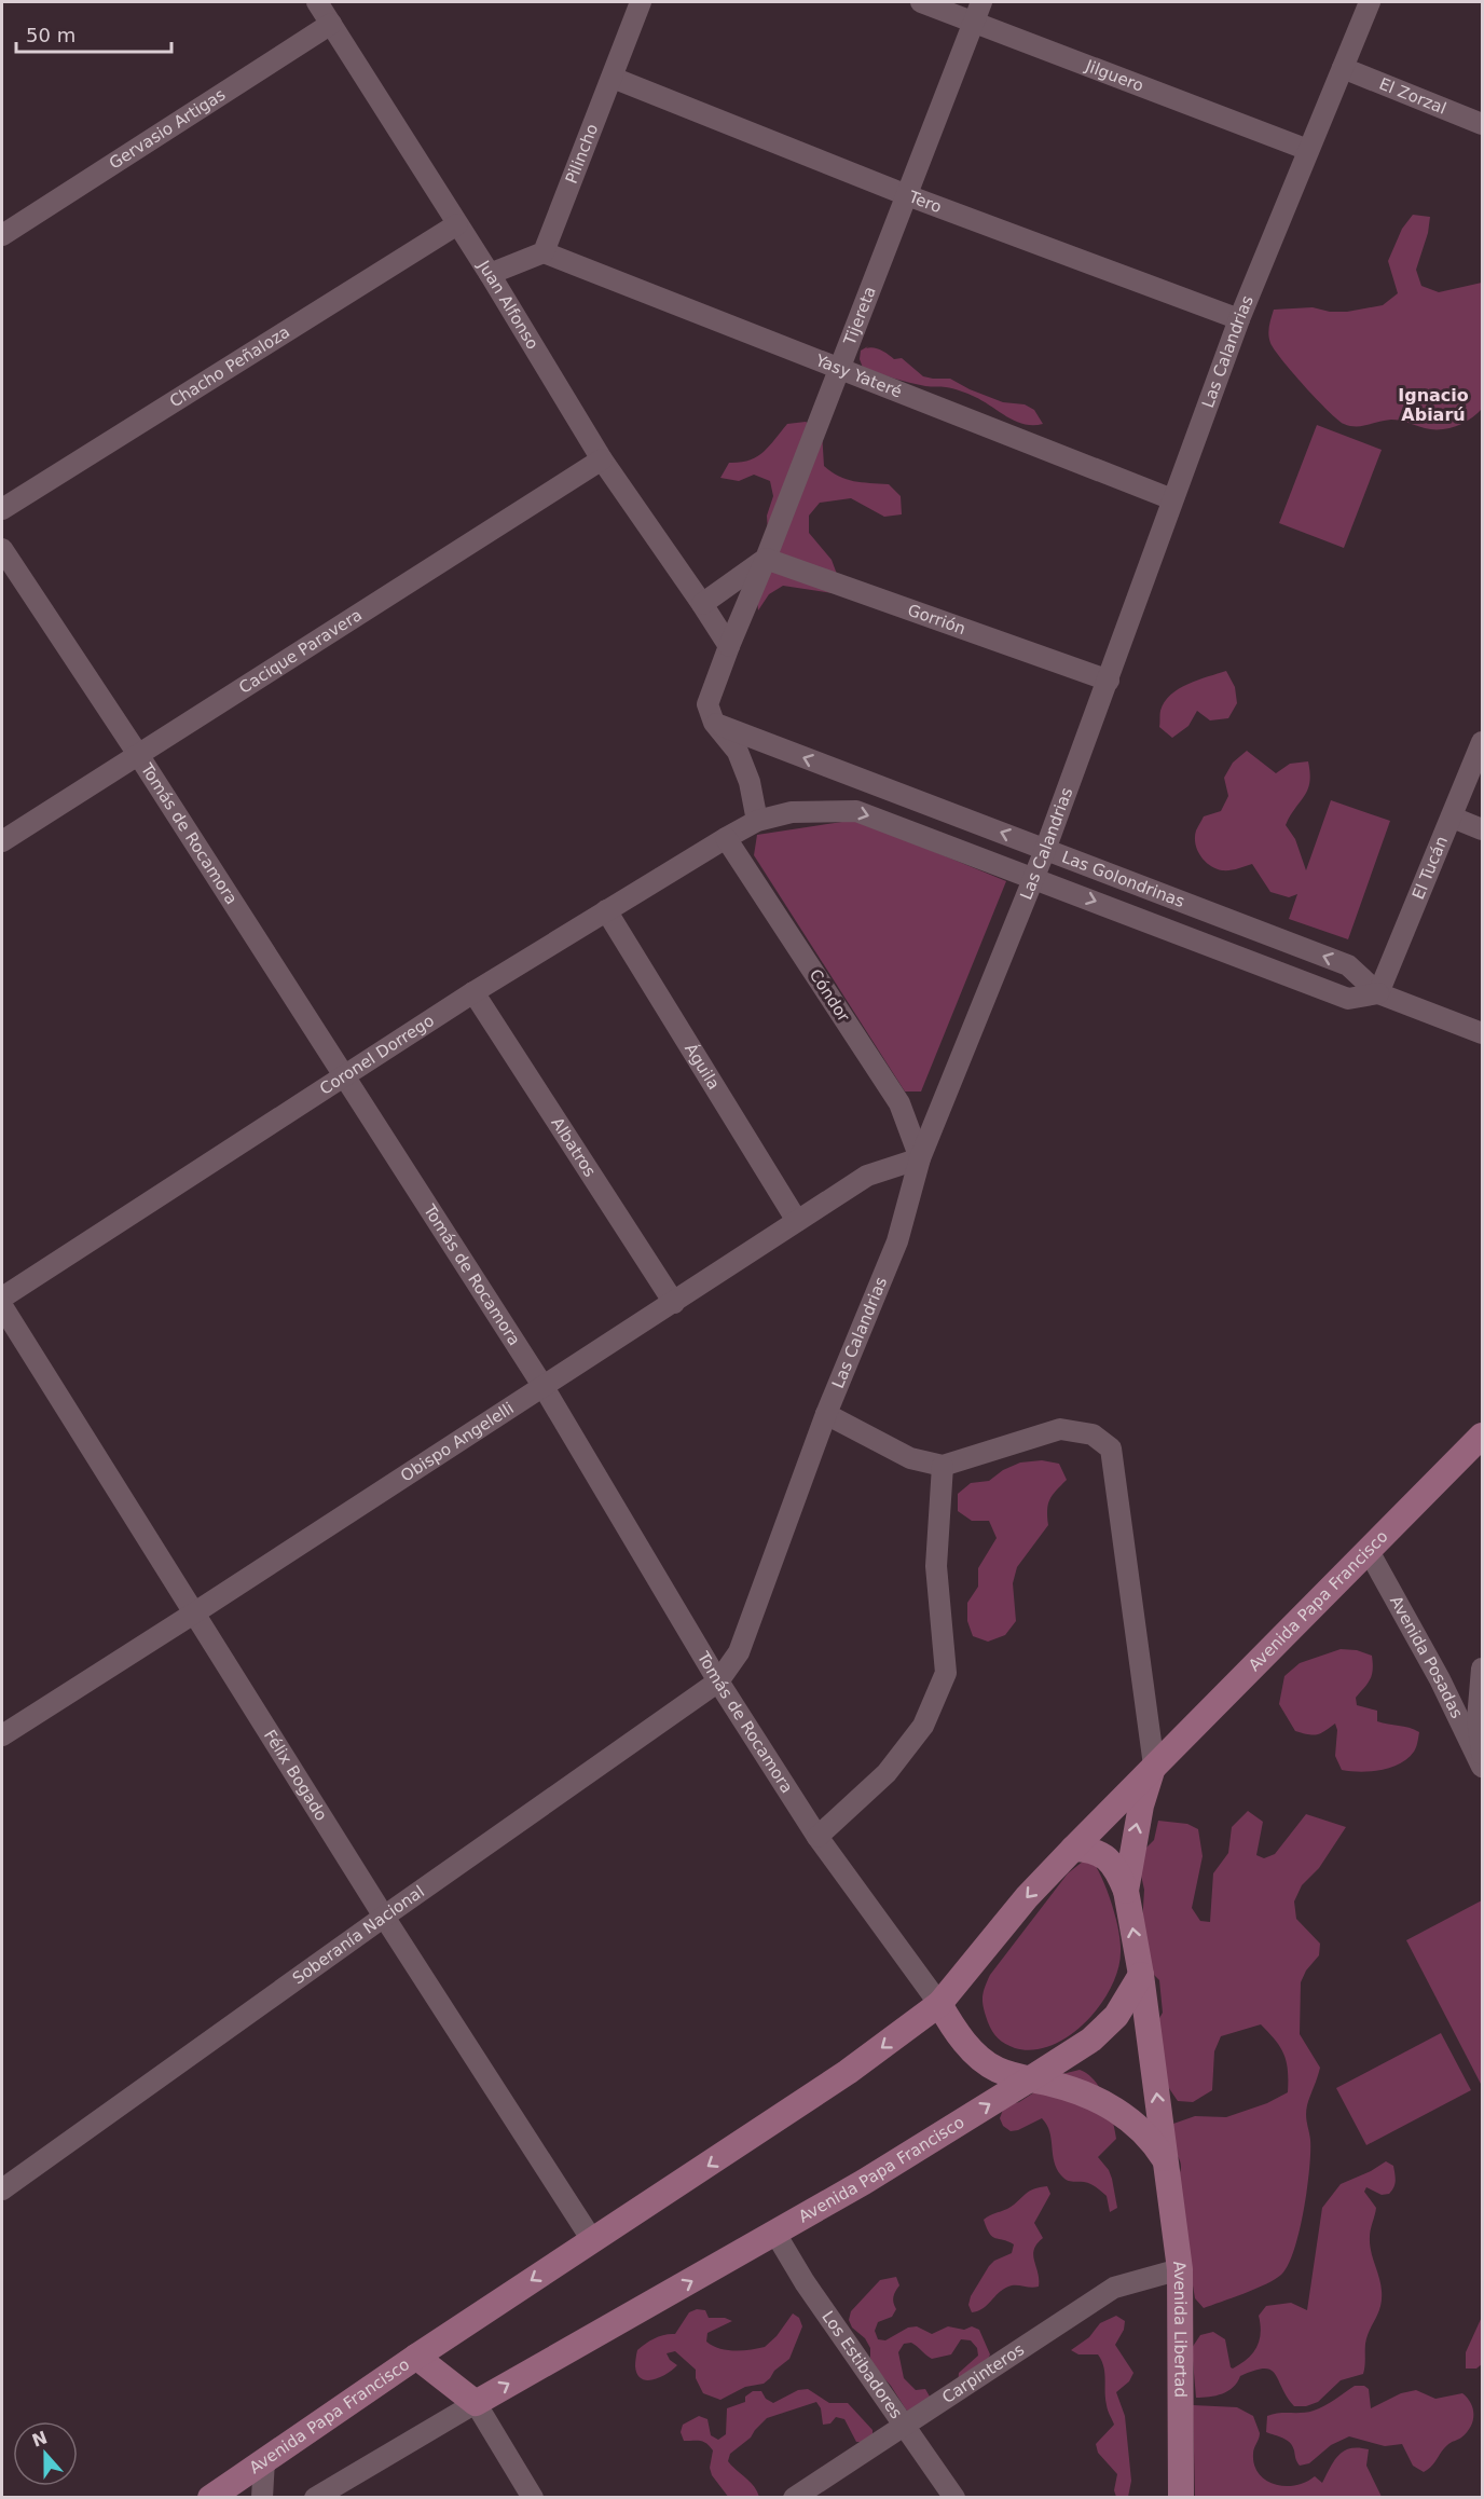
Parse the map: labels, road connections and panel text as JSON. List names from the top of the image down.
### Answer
{
  "streets": {
    "main road": ["Avenida Papa Francisco", "Avenida Libertad"],
    "street": [
      "Jilguero",
      "El Zorzal",
      "Gervasio Artigas",
      "Pilincho",
      "Tero",
      "Juan Alfonso",
      "Tijereta",
      "Las Calandrias",
      "Chacho Peñaloza",
      "Yasy Yateré",
      "Gorrión",
      "Cacique Paravera",
      "Tomás de Rocamora",
      "El Tucán",
      "Las Golondrinas",
      "Cóndor",
      "Coronel Dorrego",
      "Águila",
      "Albatros",
      "Obispo Angelelli",
      "Avenida Posadas",
      "Félix Bogado",
      "Soberanía Nacional",
      "Los Estibadores",
      "Carpinteros"
    ]
  },
  "crossings": [
    ["Jilguero", "Tijereta"],
    ["Jilguero", "Las Calandrias"],
    ["El Zorzal", "Las Calandrias"],
    ["Gervasio Artigas", "Juan Alfonso"],
    ["Pilincho", "Tero"],
    ["Pilincho", "Yasy Yateré"],
    ["Tero", "Tijereta"],
    ["Tero", "Las Calandrias"],
    ["Juan Alfonso", "Tijereta"],
    ["Juan Alfonso", "Chacho Peñaloza"],
    ["Juan Alfonso", "Cacique Paravera"],
    ["Tijereta", "Yasy Yateré"],
    ["Tijereta", "Gorrión"],
    ["Tijereta", "Las Golondrinas"],
    ["Las Calandrias", "Yasy Yateré"],
    ["Las Calandrias", "Gorrión"],
    ["Las Calandrias", "Tomás de Rocamora"],
    ["Las Calandrias", "Las Golondrinas"],
    ["Las Calandrias", "Cóndor"],
    ["Las Calandrias", "Obispo Angelelli"],
    ["Las Calandrias", "Soberanía Nacional"],
    ["Cacique Paravera", "Tomás de Rocamora"],
    ["Tomás de Rocamora", "Coronel Dorrego"],
    ["Tomás de Rocamora", "Obispo Angelelli"],
    ["Tomás de Rocamora", "Avenida Papa Francisco"],
    ["Tomás de Rocamora", "Soberanía Nacional"],
    ["Tomás de Rocamora", "Avenida Libertad"],
    ["El Tucán", "Las Golondrinas"],
    ["Las Golondrinas", "Coronel Dorrego"],
    ["Cóndor", "Coronel Dorrego"],
    ["Cóndor", "Obispo Angelelli"],
    ["Coronel Dorrego", "Águila"],
    ["Coronel Dorrego", "Albatros"],
    ["Águila", "Obispo Angelelli"],
    ["Albatros", "Obispo Angelelli"],
    ["Obispo Angelelli", "Félix Bogado"],
    ["Avenida Papa Francisco", "Avenida Posadas"],
    ["Avenida Papa Francisco", "Félix Bogado"],
    ["Avenida Papa Francisco", "Avenida Libertad"],
    ["Avenida Papa Francisco", "Los Estibadores"],
    ["Félix Bogado", "Soberanía Nacional"],
    ["Avenida Libertad", "Carpinteros"],
    ["Los Estibadores", "Carpinteros"]
  ],
  "districts": ["Ignacio Abiarú"],
  "scale_bar": "50 m",
  "north": "top"
}
